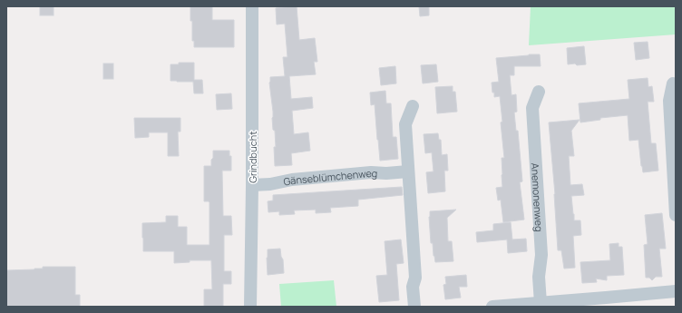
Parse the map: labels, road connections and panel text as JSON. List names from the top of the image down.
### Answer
{
  "streets": {
    "street": ["Grindbucht", "Gänseblümchenweg", "Anemonenweg"]
  },
  "crossings": [
    ["Grindbucht", "Gänseblümchenweg"]
  ]
}
